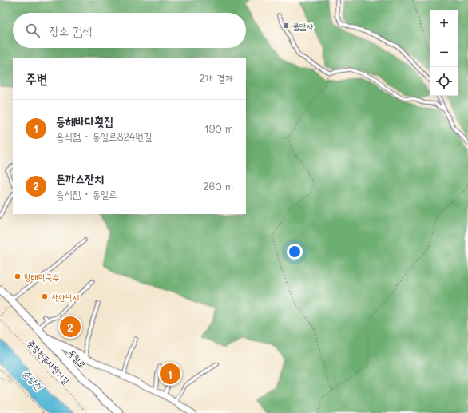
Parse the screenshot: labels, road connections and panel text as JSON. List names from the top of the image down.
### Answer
{
  "streets": {
    "street": ["동일로"],
    "path": ["중랑천동자전거길"]
  },
  "water": ["중랑천"],
  "places": ["불암사", "방태막국수", "착한낙지"],
  "page": {
    "map_buttons": ["+", "−"],
    "search": "장소 검색",
    "heading": ["주변", "2개 결과"],
    "list": [
      {
        "mark": "1",
        "name": "동해바다횟집",
        "note": "음식점 · 동일로824번길",
        "value": "190 m"
      },
      {
        "mark": "2",
        "name": "돈까스잔치",
        "note": "음식점 · 동일로",
        "value": "260 m"
      }
    ],
    "pins": ["2", "1"]
  }
}
